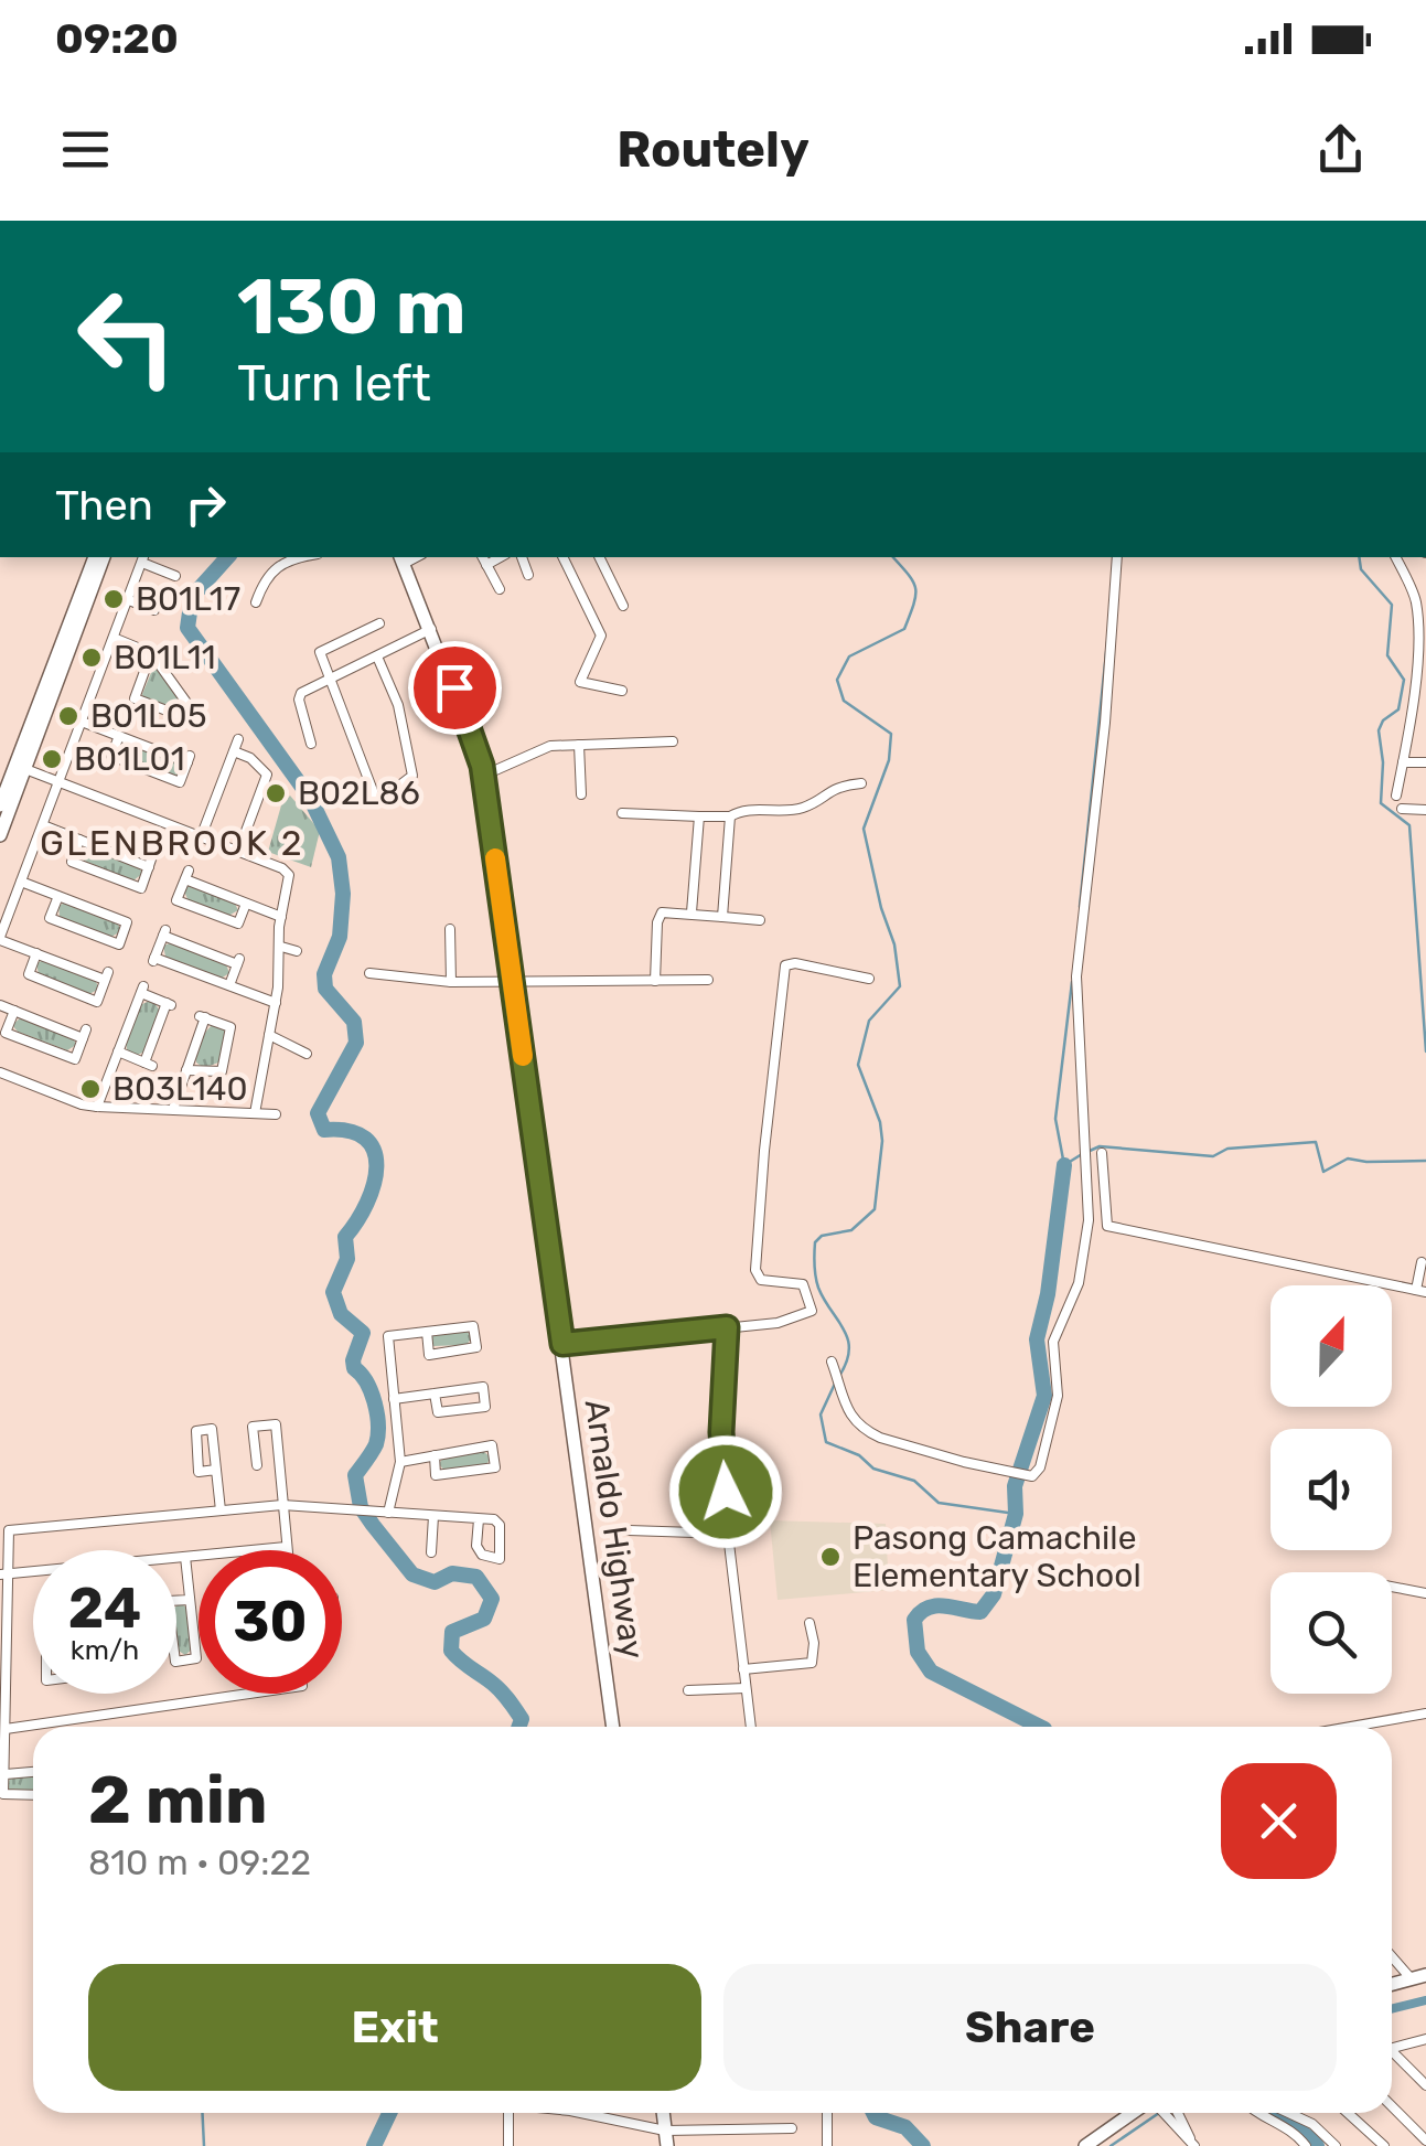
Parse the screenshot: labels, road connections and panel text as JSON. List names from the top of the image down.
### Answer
{
  "streets": {
    "main road": ["Arnaldo Highway"]
  },
  "districts": ["GLENBROOK 2"],
  "places": [
    "B01L17",
    "B01L11",
    "B01L05",
    "B01L01",
    "B02L86",
    "B03L140",
    "Pasong Camachile Elementary School"
  ],
  "north": "top",
  "page": {
    "status": "09:20",
    "header": "Routely",
    "turn": ["130 m", "Turn left"],
    "then": "Then",
    "speed": "24 km/h",
    "limit": "30",
    "heading": ["2 min", "810 m · 09:22"],
    "buttons": ["Exit", "Share"]
  }
}
